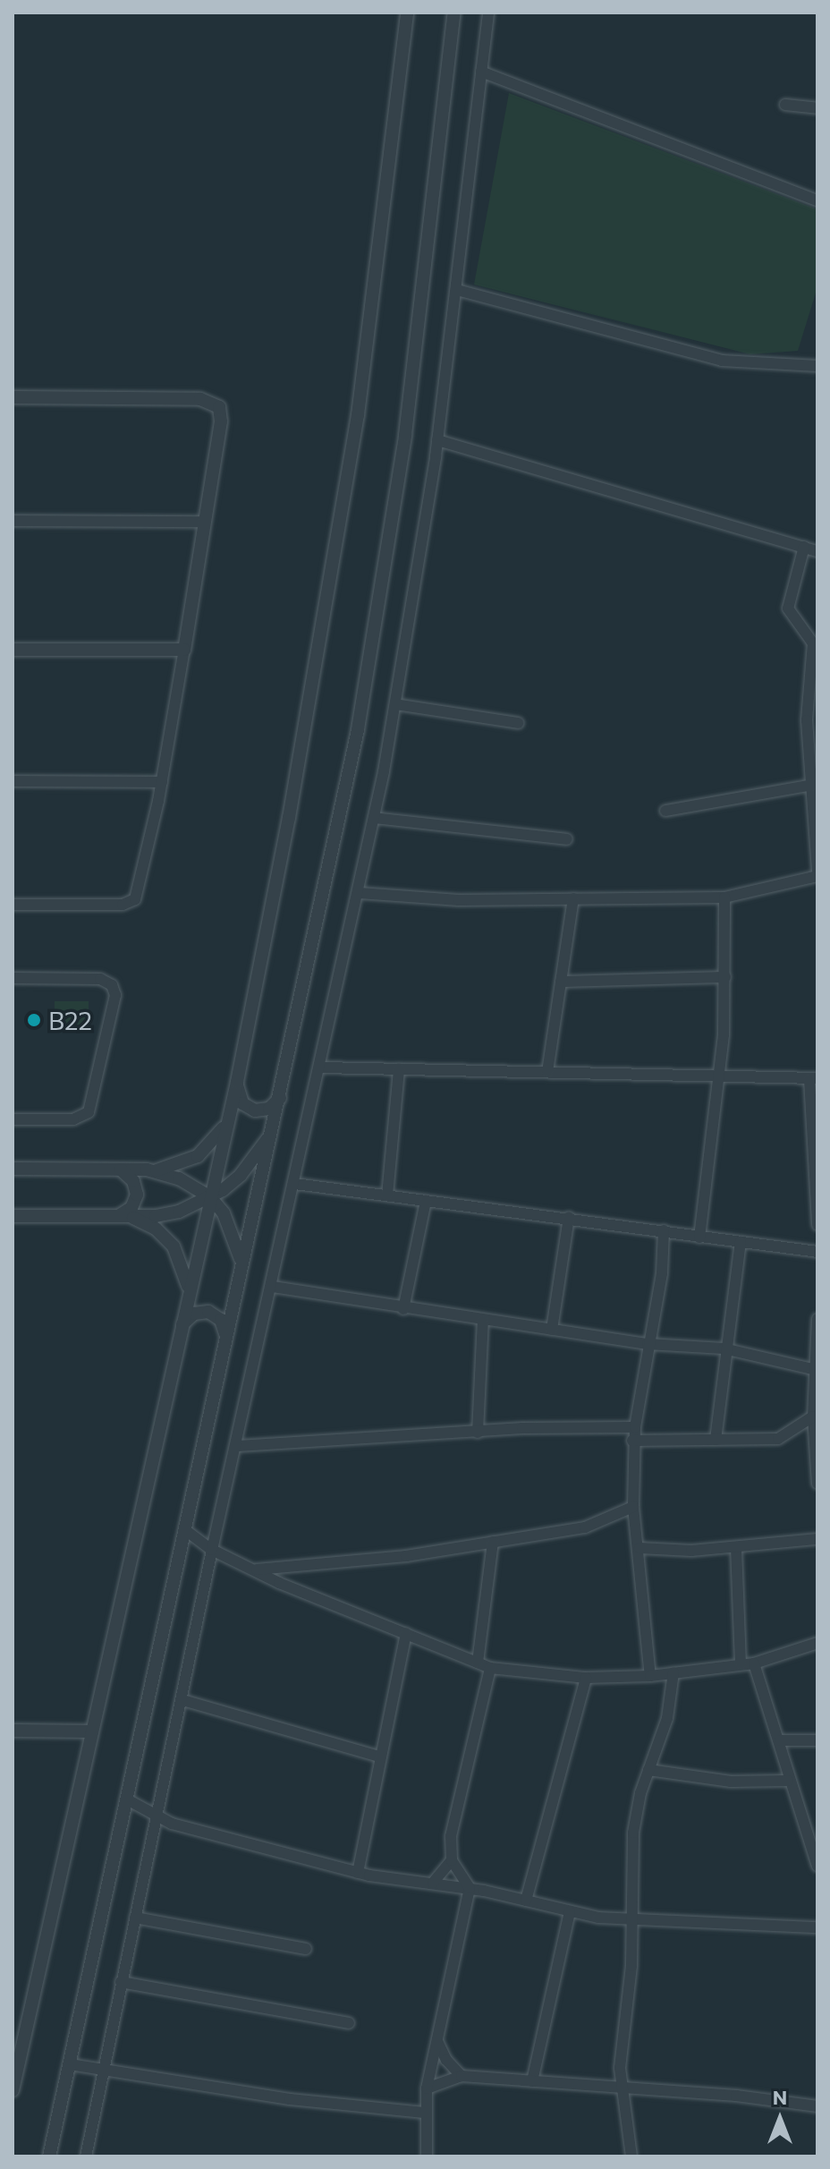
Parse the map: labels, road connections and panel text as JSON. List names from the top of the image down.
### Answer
{
  "places": ["B22"],
  "north": "top"
}
